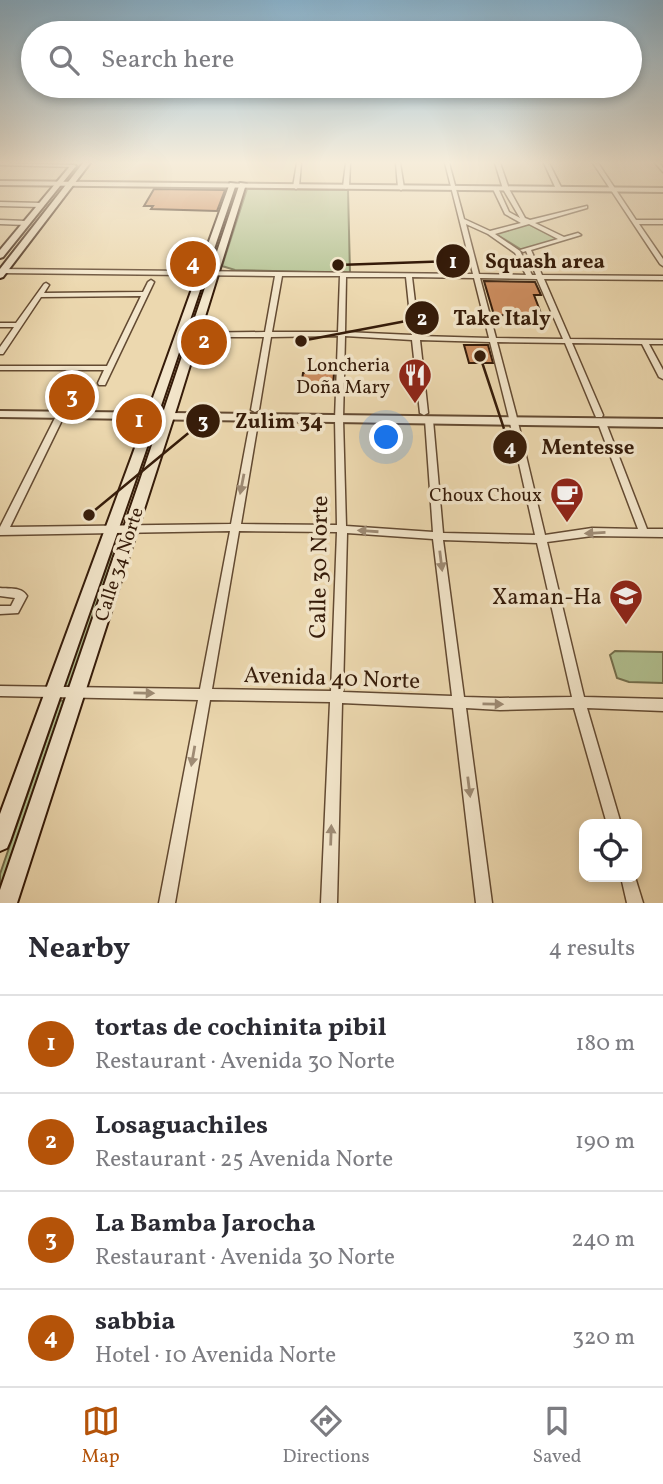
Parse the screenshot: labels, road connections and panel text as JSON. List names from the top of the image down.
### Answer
{
  "streets": {
    "main road": ["Calle 34 Norte"],
    "street": ["Calle 30 Norte", "Avenida 40 Norte"]
  },
  "crossings": [
    ["Calle 34 Norte", "Avenida 40 Norte"],
    ["Calle 30 Norte", "Avenida 40 Norte"]
  ],
  "one_way": ["Avenida 40 Norte"],
  "places": {
    "other": [
      "Squash area",
      "Take Italy",
      "Mentesse",
      "Zulim 34"
    ],
    "restaurant": ["Loncheria Doña Mary"],
    "cafe": ["Choux Choux"],
    "school or university": ["Xaman-Ha"]
  },
  "page": {
    "search": "Search here",
    "pins": [
      "4",
      "2",
      "3",
      "1"
    ],
    "heading": ["Nearby", "4 results"],
    "list": [
      {
        "mark": "1",
        "name": "tortas de cochinita pibil",
        "note": "Restaurant · Avenida 30 Norte",
        "value": "180 m"
      },
      {
        "mark": "2",
        "name": "Losaguachiles",
        "note": "Restaurant · 25 Avenida Norte",
        "value": "190 m"
      },
      {
        "mark": "3",
        "name": "La Bamba Jarocha",
        "note": "Restaurant · Avenida 30 Norte",
        "value": "240 m"
      },
      {
        "mark": "4",
        "name": "sabbia",
        "note": "Hotel · 10 Avenida Norte",
        "value": "320 m"
      }
    ],
    "nav": ["Map", "Directions", "Saved"]
  }
}
